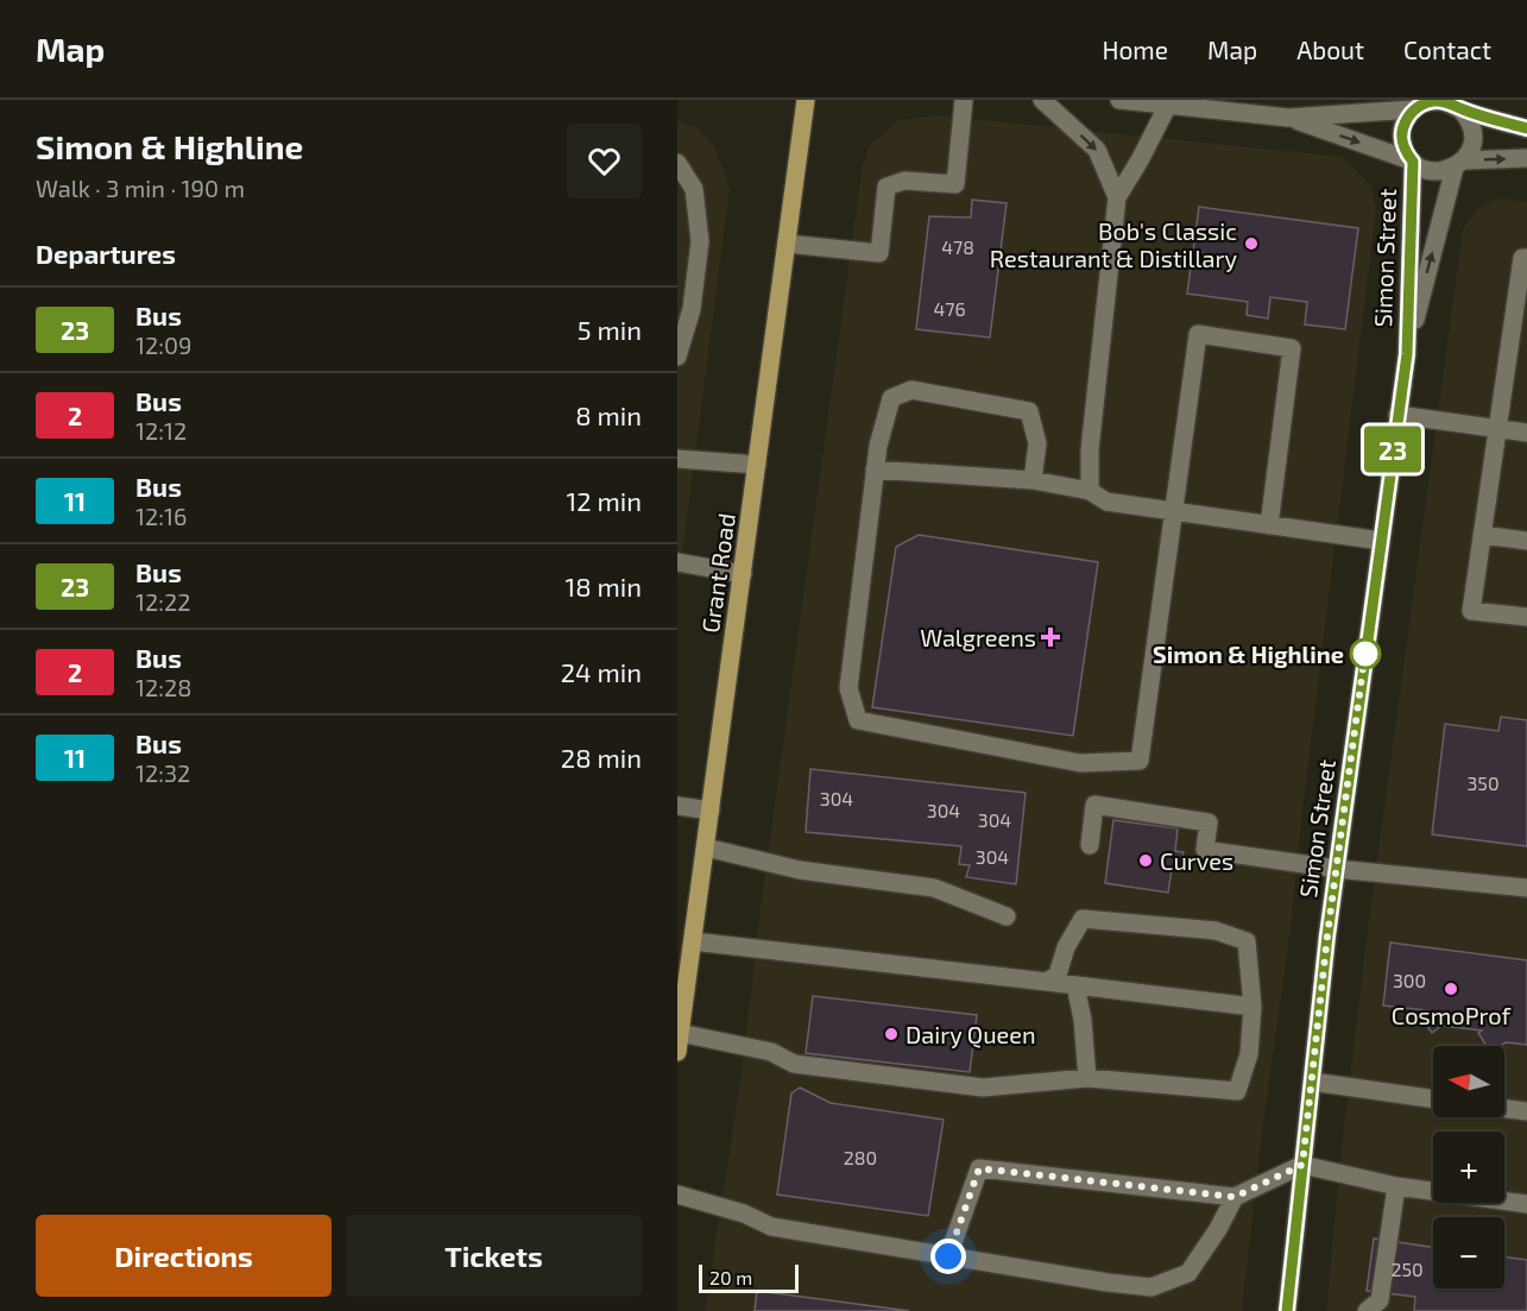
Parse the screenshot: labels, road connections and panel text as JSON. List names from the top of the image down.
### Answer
{
  "streets": {
    "main road": ["Grant Road"],
    "street": ["Simon Street"]
  },
  "places": {
    "other": [
      "Bob's Classic Restaurant & Distillary",
      "Simon & Highline",
      "Curves",
      "CosmoProf",
      "Dairy Queen"
    ],
    "health": ["Walgreens"]
  },
  "lines": ["bus line 23"],
  "house_numbers": [
    "478",
    "476",
    "350",
    "304",
    "304",
    "304",
    "304",
    "300",
    "280",
    "250"
  ],
  "scale_bar": "20 m",
  "north": "left",
  "page": {
    "header": "Map",
    "nav": [
      "Home",
      "Map",
      "About",
      "Contact"
    ],
    "heading": [
      ["Simon & Highline", "Walk · 3 min · 190 m"],
      "Departures"
    ],
    "on_map": "23",
    "list": [
      {
        "mark": "23",
        "name": "Bus",
        "note": "12:09",
        "value": "5 min"
      },
      {
        "mark": "2",
        "name": "Bus",
        "note": "12:12",
        "value": "8 min"
      },
      {
        "mark": "11",
        "name": "Bus",
        "note": "12:16",
        "value": "12 min"
      },
      {
        "mark": "23",
        "name": "Bus",
        "note": "12:22",
        "value": "18 min"
      },
      {
        "mark": "2",
        "name": "Bus",
        "note": "12:28",
        "value": "24 min"
      },
      {
        "mark": "11",
        "name": "Bus",
        "note": "12:32",
        "value": "28 min"
      }
    ],
    "map_buttons": ["+", "−"],
    "buttons": ["Directions", "Tickets"],
    "scale": "20 m"
  }
}
